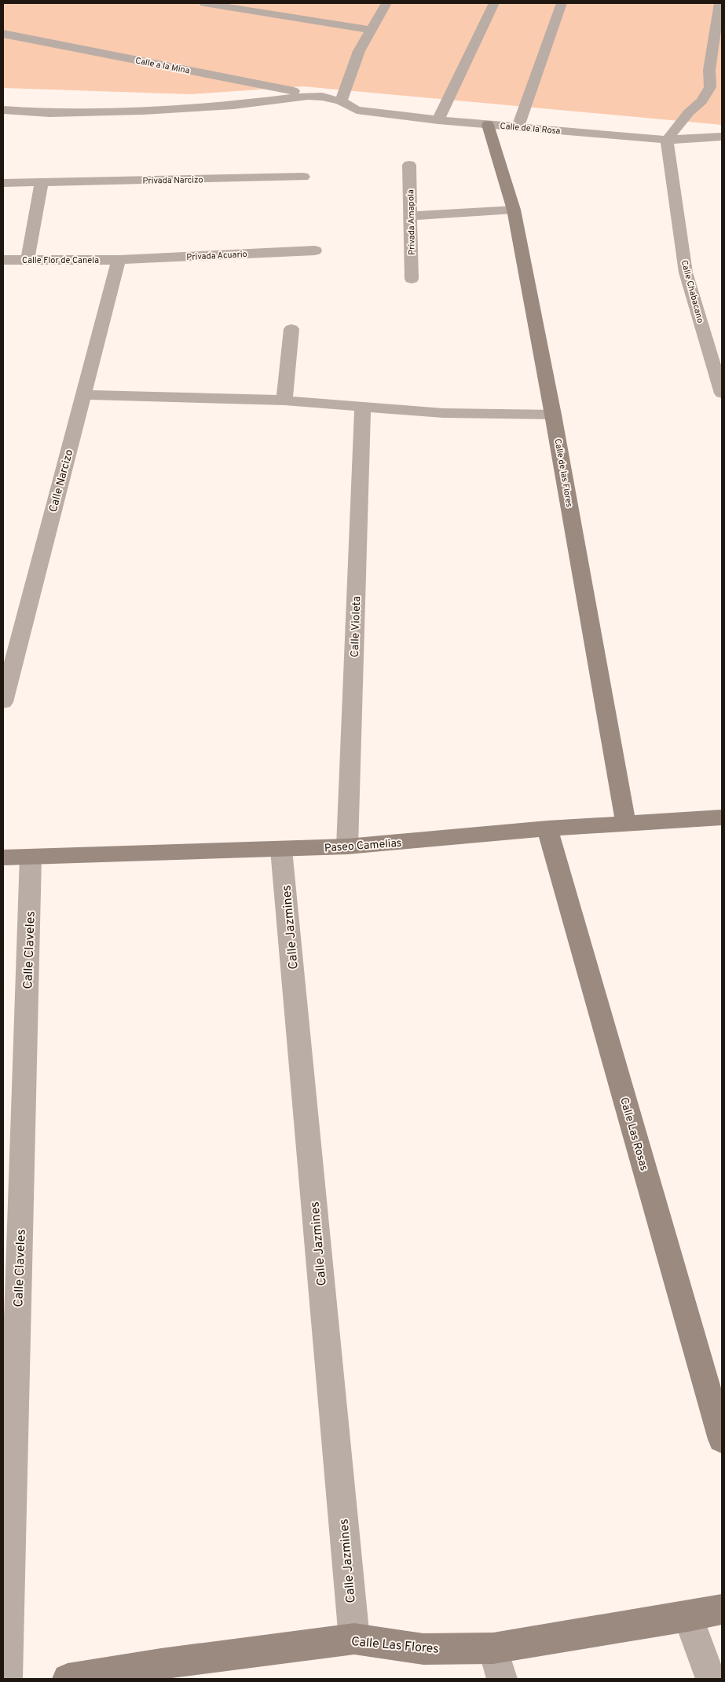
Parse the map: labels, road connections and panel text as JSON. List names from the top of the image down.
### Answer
{
  "streets": {
    "street": [
      "Calle a la Mina",
      "Calle de la Rosa",
      "Privada Narcizo",
      "Privada Amapola",
      "Privada Acuario",
      "Calle Flor de Canela",
      "Calle Chabacano",
      "Calle de las Flores",
      "Calle Narcizo",
      "Calle Violeta",
      "Paseo Camelias",
      "Calle Jazmines",
      "Calle Claveles",
      "Calle Las Rosas",
      "Calle Las Flores"
    ]
  },
  "crossings": [
    ["Calle a la Mina", "Calle de la Rosa"],
    ["Calle de la Rosa", "Calle Chabacano"],
    ["Calle de la Rosa", "Calle de las Flores"],
    ["Privada Acuario", "Calle Flor de Canela"],
    ["Privada Acuario", "Calle Narcizo"],
    ["Calle Flor de Canela", "Calle Narcizo"],
    ["Calle de las Flores", "Paseo Camelias"],
    ["Calle Violeta", "Paseo Camelias"],
    ["Paseo Camelias", "Calle Jazmines"],
    ["Paseo Camelias", "Calle Claveles"],
    ["Paseo Camelias", "Calle Las Rosas"],
    ["Calle Jazmines", "Calle Las Flores"]
  ]
}
